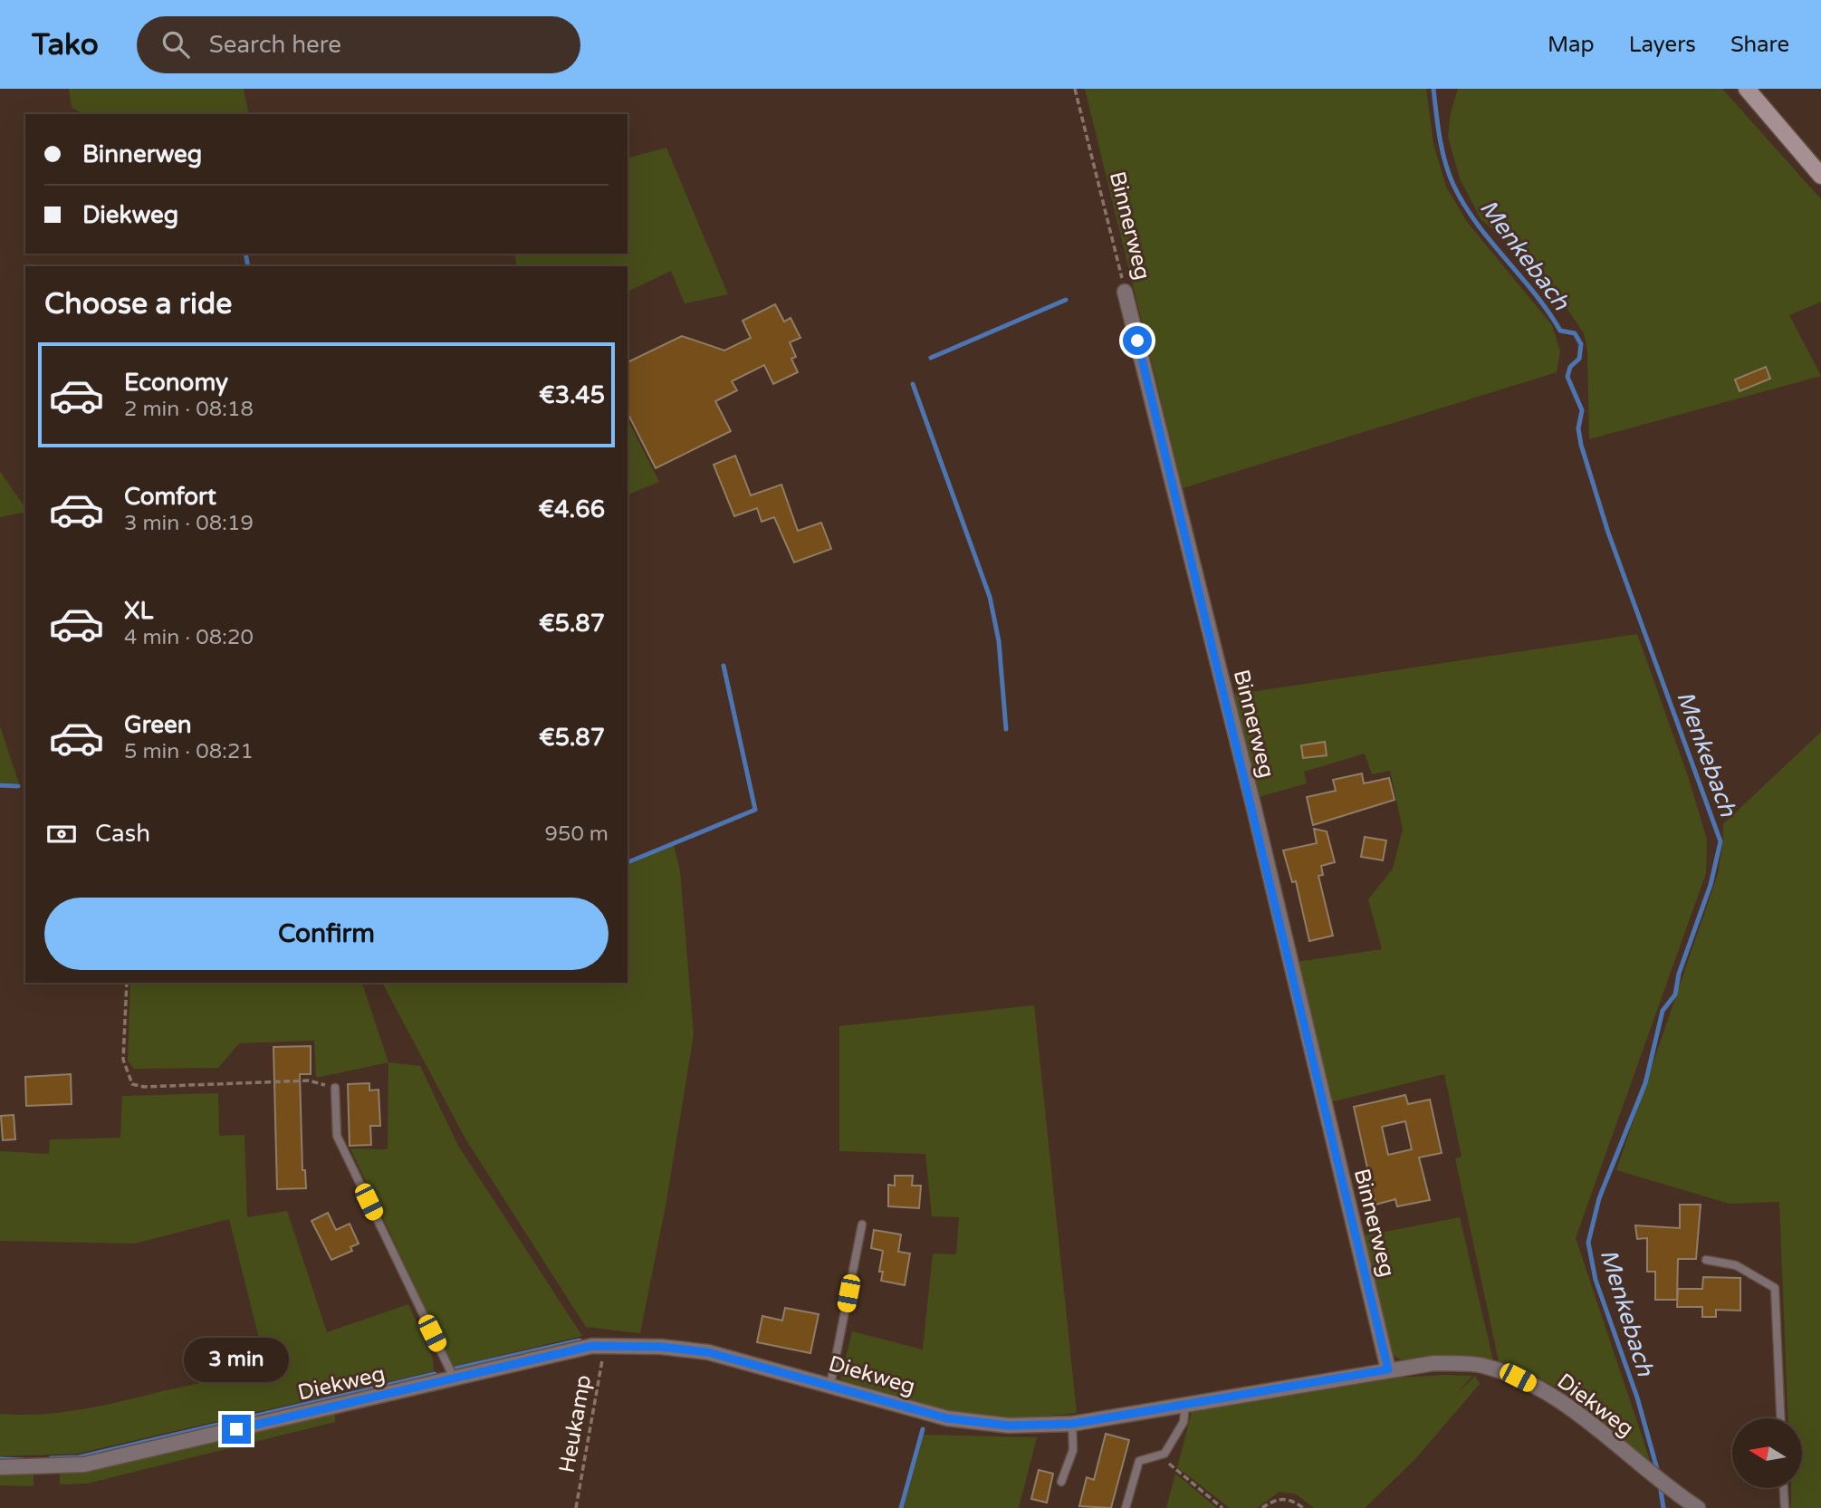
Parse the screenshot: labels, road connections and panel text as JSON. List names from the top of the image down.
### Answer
{
  "streets": {
    "street": ["Binnerweg", "Diekweg"],
    "path": ["Heukamp"]
  },
  "crossings": [
    ["Binnerweg", "Diekweg"],
    ["Diekweg", "Heukamp"]
  ],
  "water": ["Menkebach"],
  "north": "left",
  "page": {
    "header": "Tako",
    "search": "Search here",
    "nav": ["Map", "Layers", "Share"],
    "banner": ["Binnerweg", "Diekweg"],
    "heading": "Choose a ride",
    "list": [
      {
        "name": "Economy",
        "note": "2 min · 08:18",
        "value": "€3.45"
      },
      {
        "name": "Comfort",
        "note": "3 min · 08:19",
        "value": "€4.66"
      },
      {
        "name": "XL",
        "note": "4 min · 08:20",
        "value": "€5.87"
      },
      {
        "name": "Green",
        "note": "5 min · 08:21",
        "value": "€5.87"
      }
    ],
    "pay": ["Cash", "950 m"],
    "buttons": "Confirm",
    "bubble": "3 min"
  }
}
